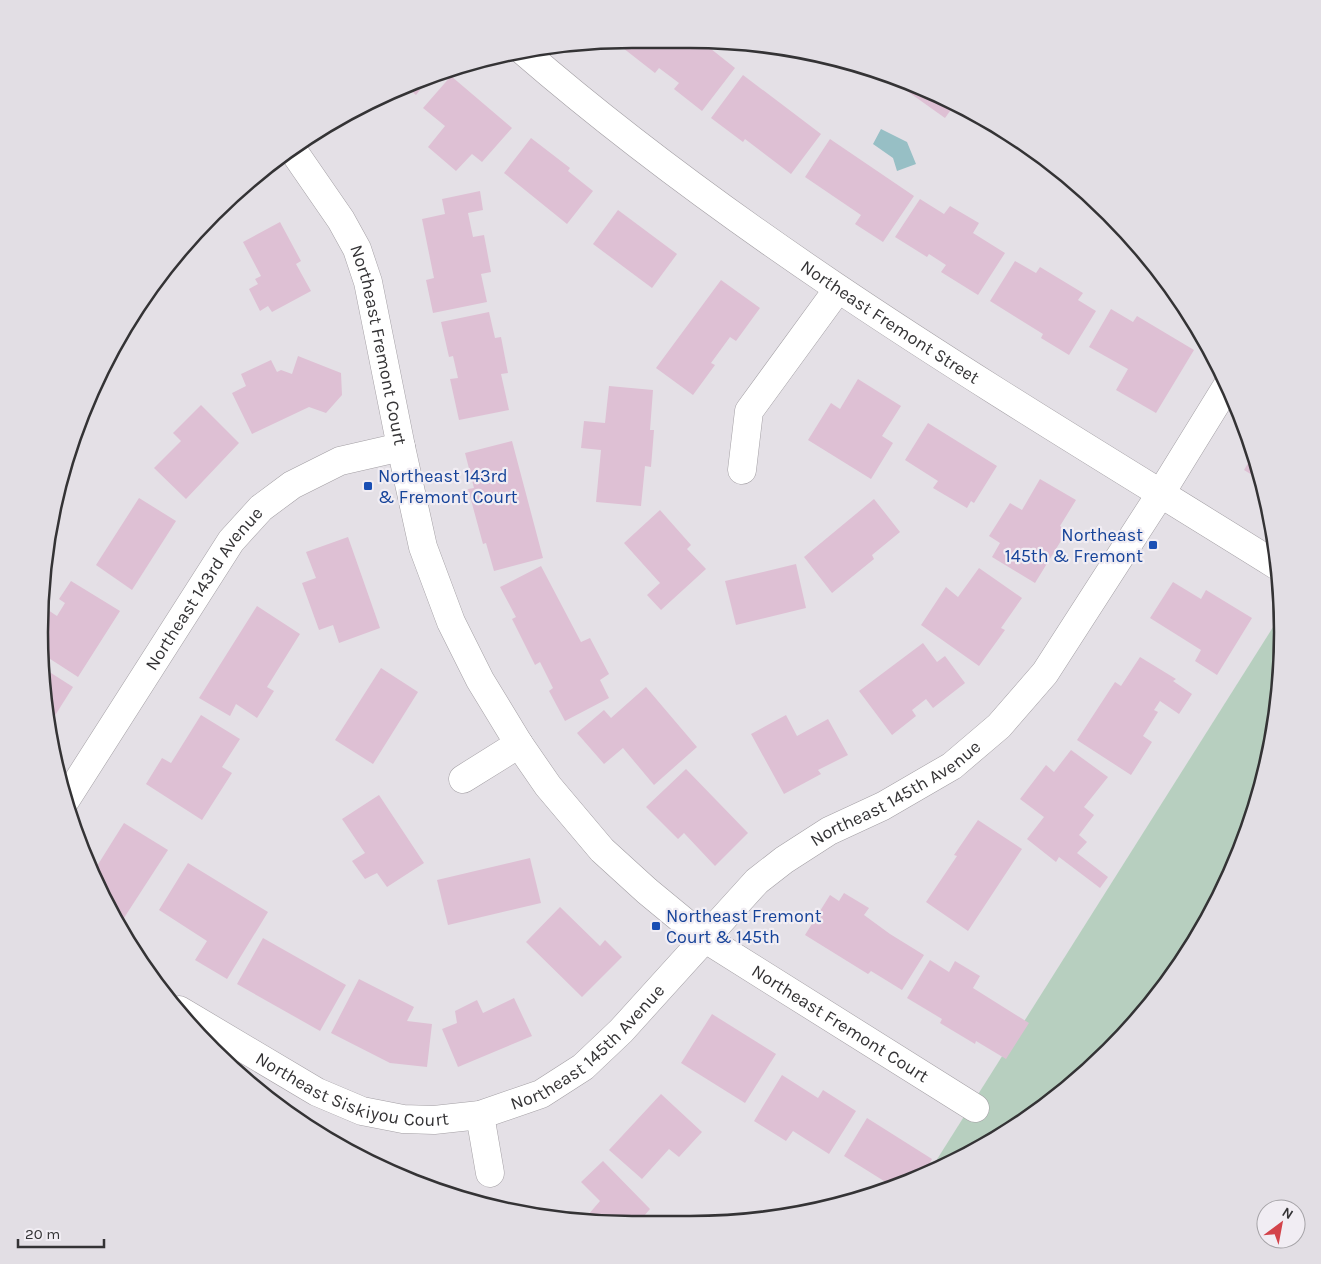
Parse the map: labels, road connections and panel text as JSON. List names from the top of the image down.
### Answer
{
  "streets": {
    "street": [
      "Northeast Fremont Street",
      "Northeast Fremont Court",
      "Northeast 143rd Avenue",
      "Northeast 145th Avenue",
      "Northeast Siskiyou Court"
    ]
  },
  "crossings": [
    ["Northeast Fremont Street", "Northeast 145th Avenue"],
    ["Northeast Fremont Court", "Northeast 143rd Avenue"],
    ["Northeast Fremont Court", "Northeast 145th Avenue"],
    ["Northeast 145th Avenue", "Northeast Siskiyou Court"]
  ],
  "places": {
    "transit": ["Northeast 143rd & Fremont Court", "Northeast 145th & Fremont", "Northeast Fremont Court & 145th"]
  },
  "scale_bar": "20 m",
  "north": "top right"
}
